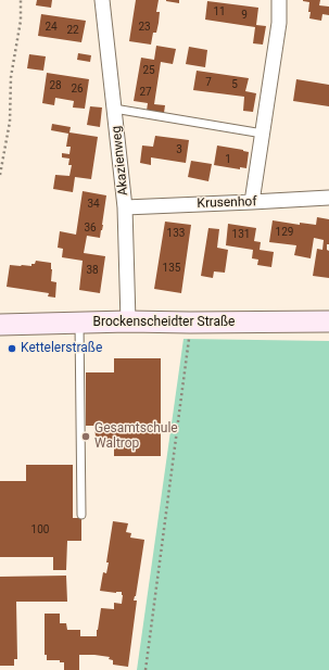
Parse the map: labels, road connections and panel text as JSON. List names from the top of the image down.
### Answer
{
  "streets": {
    "street": ["Akazienweg", "Krusenhof", "Brockenscheidter Straße"]
  },
  "crossings": [
    ["Akazienweg", "Krusenhof"],
    ["Akazienweg", "Brockenscheidter Straße"]
  ],
  "places": ["Kettelerstraße", "Gesamtschule Waltrop"],
  "house_numbers": [
    "11",
    "9",
    "24",
    "23",
    "22",
    "25",
    "7",
    "5",
    "28",
    "26",
    "27",
    "3",
    "1",
    "34",
    "36",
    "129",
    "133",
    "131",
    "135",
    "38",
    "100"
  ]
}
